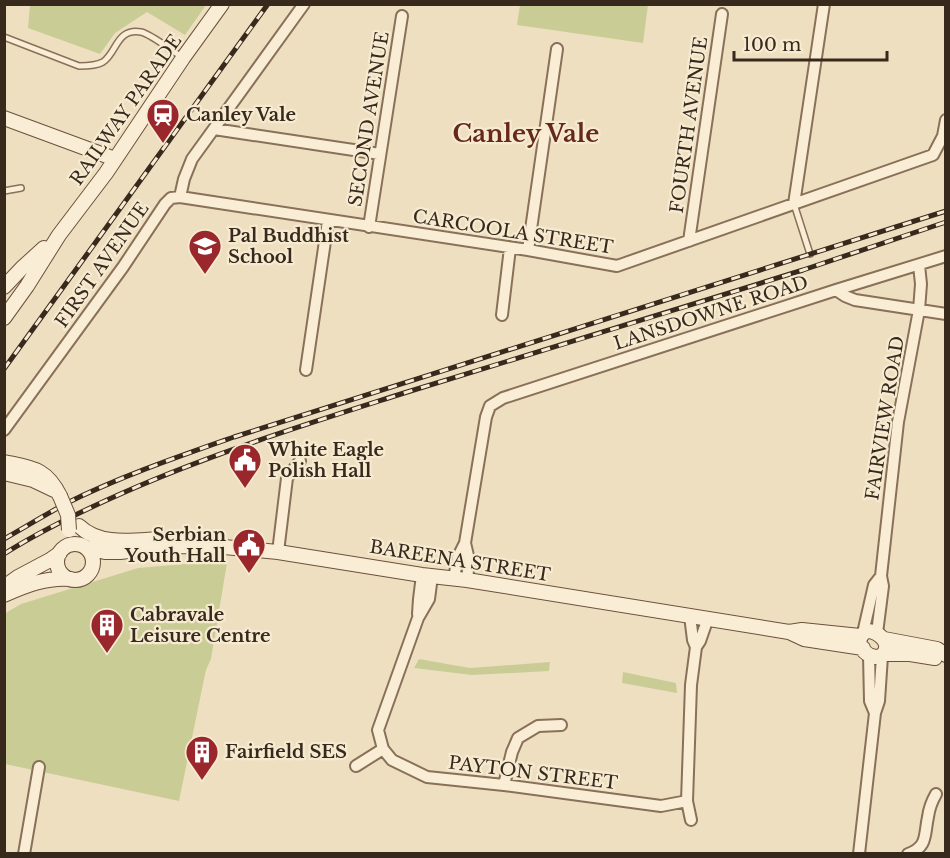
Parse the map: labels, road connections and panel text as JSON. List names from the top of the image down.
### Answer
{
  "streets": {
    "main road": ["RAILWAY PARADE", "BAREENA STREET"],
    "street": [
      "SECOND AVENUE",
      "FOURTH AVENUE",
      "CARCOOLA STREET",
      "FIRST AVENUE",
      "LANSDOWNE ROAD",
      "FAIRVIEW ROAD",
      "PAYTON STREET"
    ]
  },
  "crossings": [
    ["SECOND AVENUE", "CARCOOLA STREET"],
    ["FOURTH AVENUE", "CARCOOLA STREET"],
    ["CARCOOLA STREET", "FIRST AVENUE"],
    ["LANSDOWNE ROAD", "FAIRVIEW ROAD"],
    ["LANSDOWNE ROAD", "BAREENA STREET"],
    ["FAIRVIEW ROAD", "BAREENA STREET"]
  ],
  "districts": ["Canley Vale"],
  "places": {
    "station": ["Canley Vale"],
    "school or university": ["Pal Buddhist School"],
    "public building": ["White Eagle Polish Hall", "Serbian Youth Hall"],
    "building": ["Cabravale Leisure Centre", "Fairfield SES"]
  },
  "scale_bar": "100 m"
}
